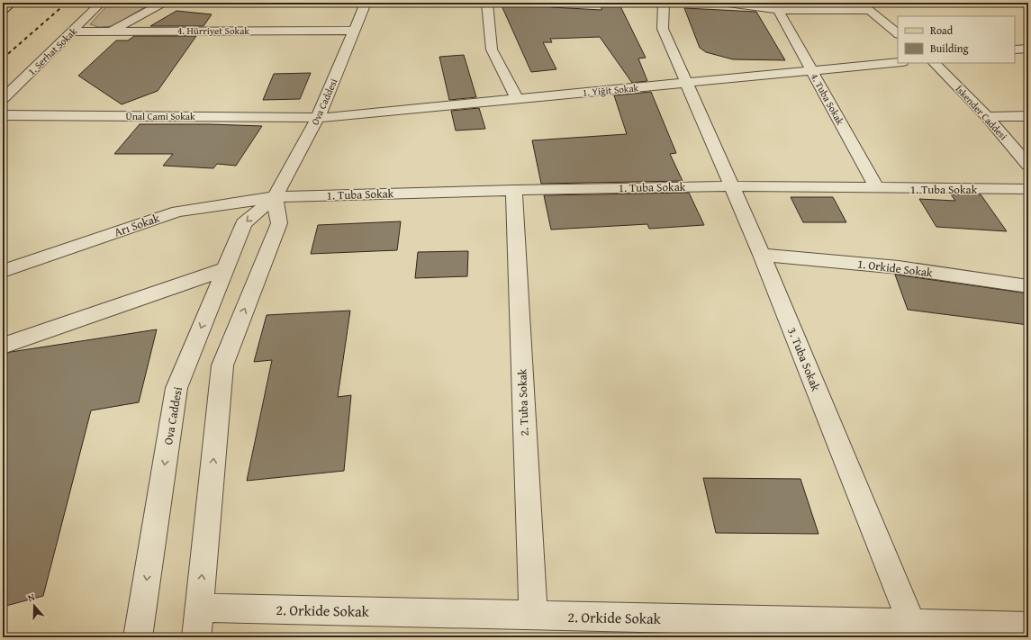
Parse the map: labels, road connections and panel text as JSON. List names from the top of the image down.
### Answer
{
  "streets": {
    "street": [
      "4. Hürriyet Sokak",
      "1. Serhat Sokak",
      "1. Yiğit Sokak",
      "4. Tuba Sokak",
      "Ova Caddesi",
      "İskender Caddesi",
      "Ünal Cami Sokak",
      "1. Tuba Sokak",
      "Arı Sokak",
      "1. Orkide Sokak",
      "3. Tuba Sokak",
      "2. Tuba Sokak",
      "2. Orkide Sokak"
    ]
  },
  "crossings": [
    ["4. Hürriyet Sokak", "1. Serhat Sokak"],
    ["4. Hürriyet Sokak", "Ova Caddesi"],
    ["1. Yiğit Sokak", "4. Tuba Sokak"],
    ["1. Yiğit Sokak", "Ova Caddesi"],
    ["1. Yiğit Sokak", "Ünal Cami Sokak"],
    ["1. Yiğit Sokak", "3. Tuba Sokak"],
    ["4. Tuba Sokak", "1. Tuba Sokak"],
    ["Ova Caddesi", "Ünal Cami Sokak"],
    ["Ova Caddesi", "1. Tuba Sokak"],
    ["Ova Caddesi", "Arı Sokak"],
    ["1. Tuba Sokak", "Arı Sokak"],
    ["1. Tuba Sokak", "3. Tuba Sokak"],
    ["1. Tuba Sokak", "2. Tuba Sokak"],
    ["1. Orkide Sokak", "3. Tuba Sokak"],
    ["3. Tuba Sokak", "2. Orkide Sokak"],
    ["2. Tuba Sokak", "2. Orkide Sokak"]
  ],
  "legend": ["Road", "Building"],
  "north": "top"
}
